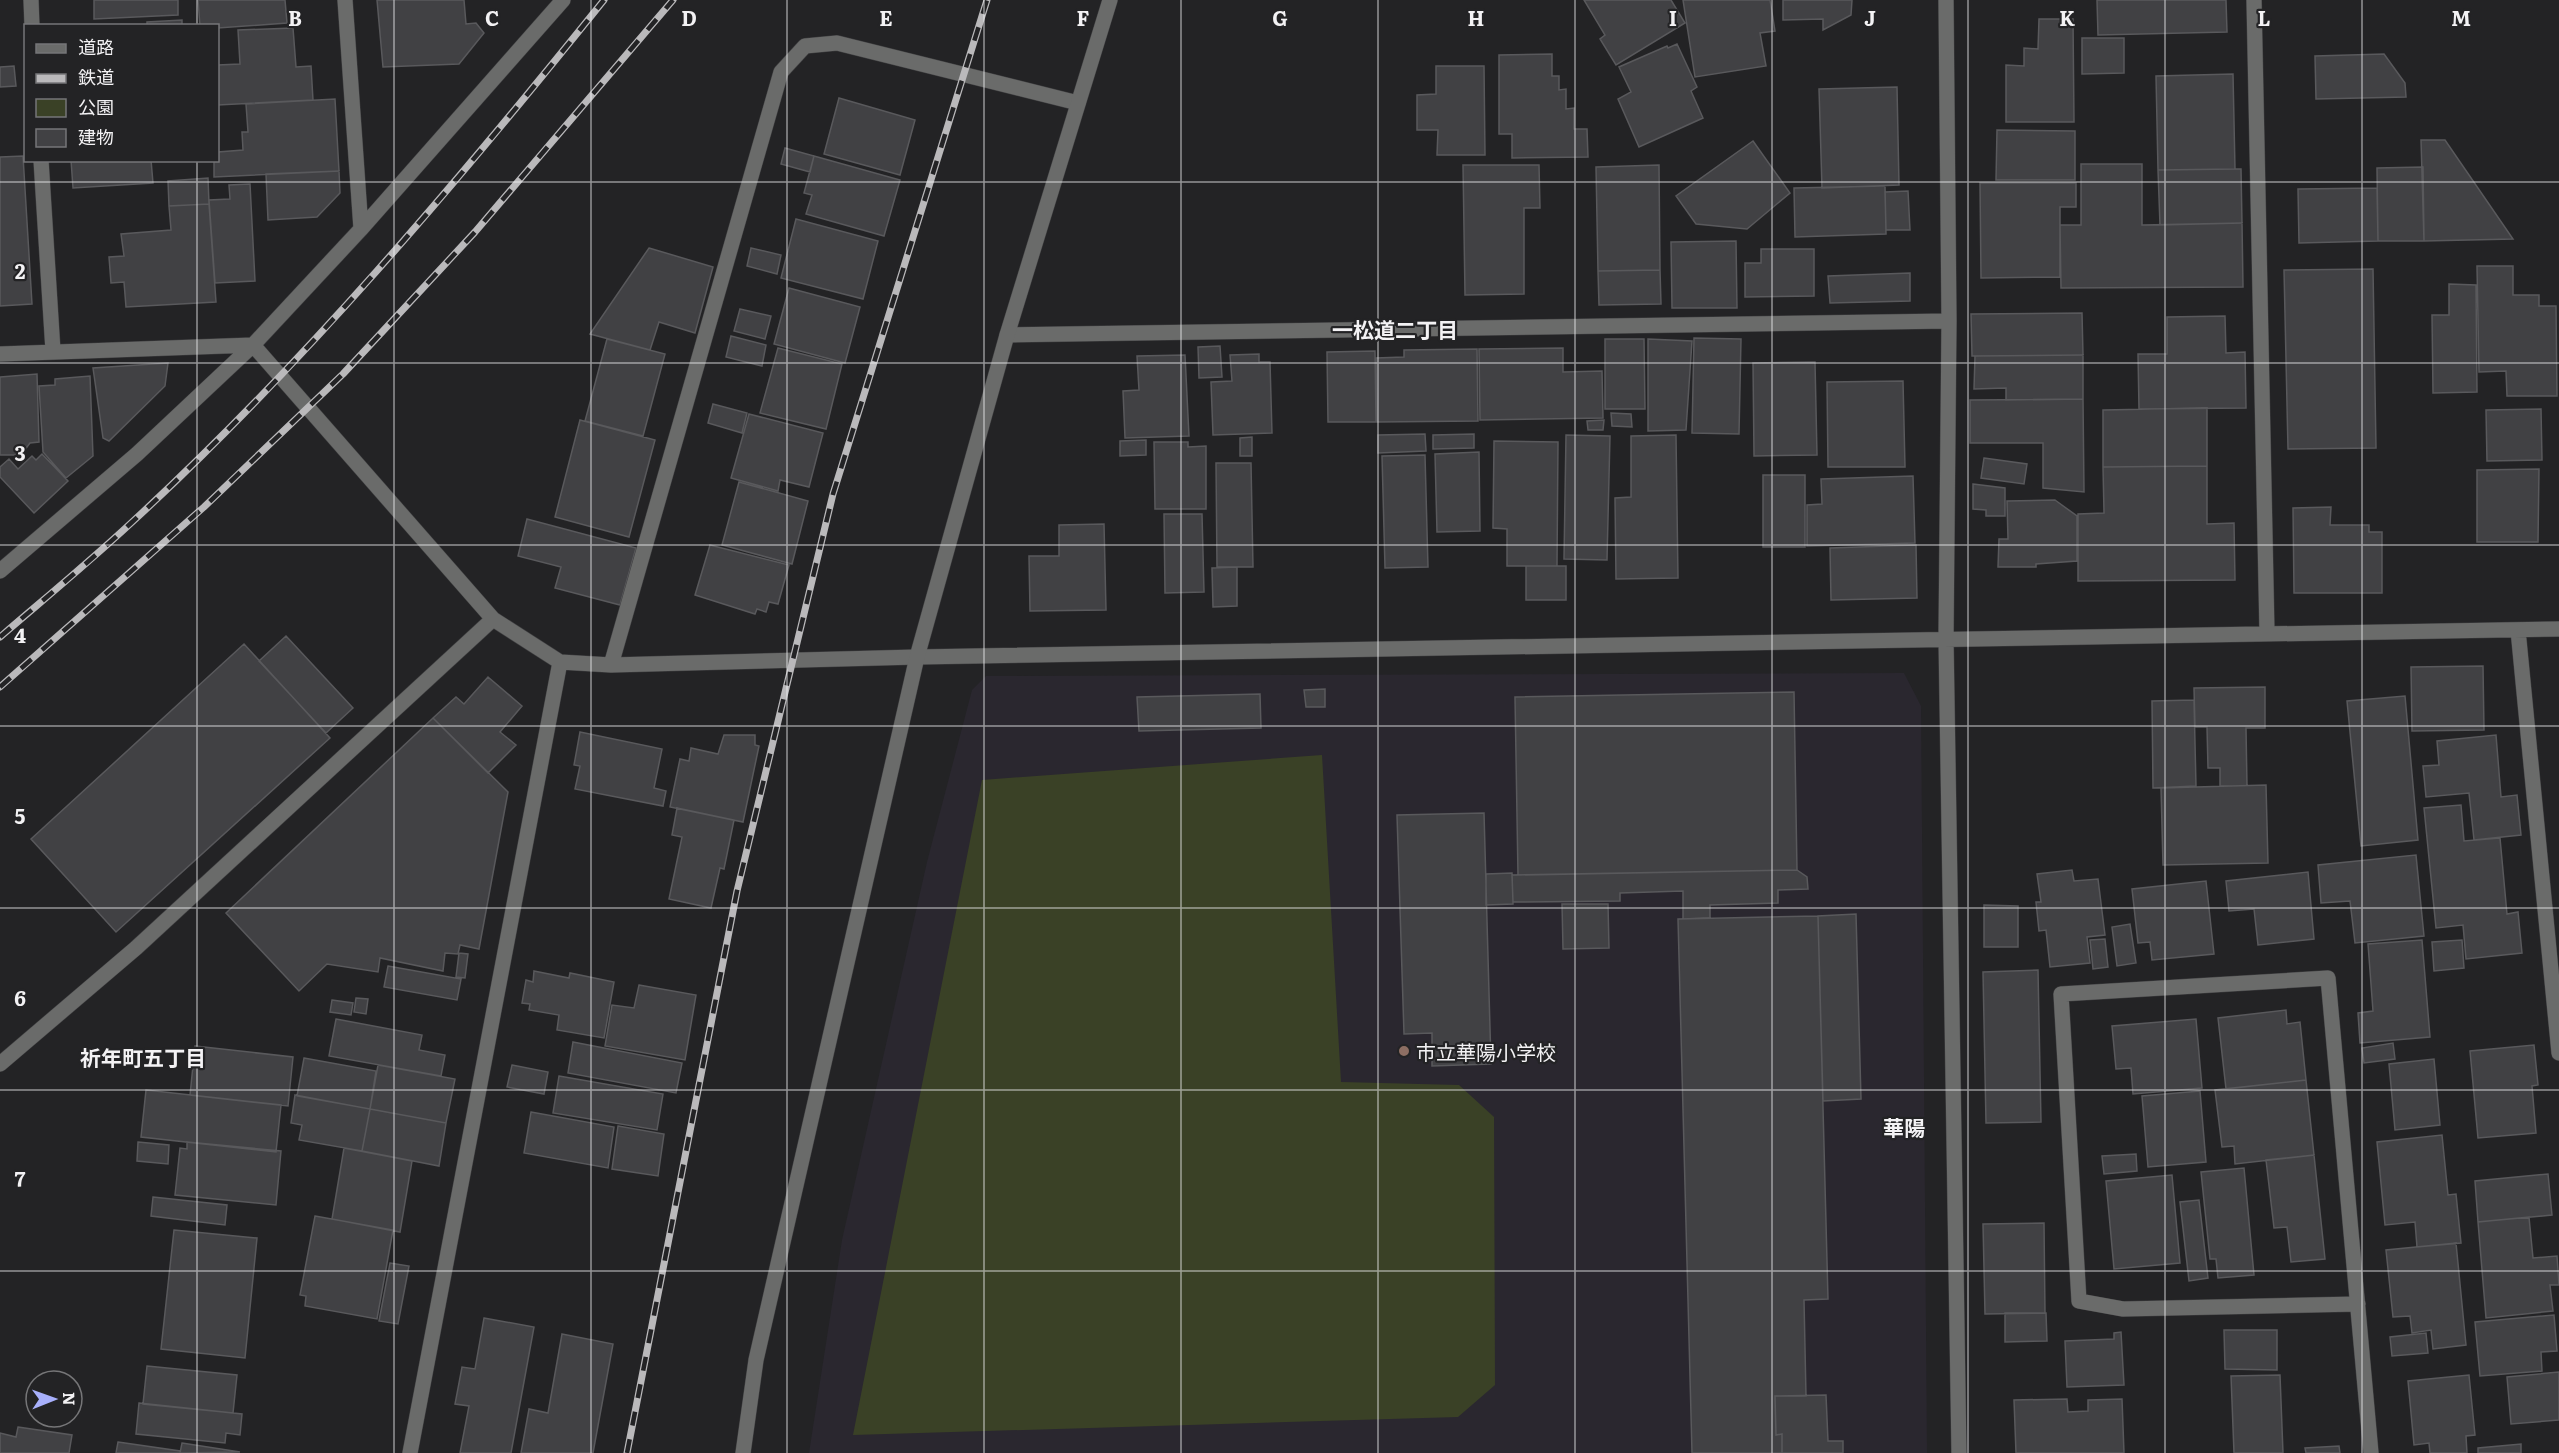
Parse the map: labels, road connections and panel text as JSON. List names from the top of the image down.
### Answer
{
  "districts": ["一松道二丁目", "祈年町五丁目", "華陽"],
  "places": ["市立華陽小学校"],
  "legend": [
    "道路",
    "鉄道",
    "公園",
    "建物"
  ],
  "north": "right",
  "grid": {
    "columns": [
      "B",
      "C",
      "D",
      "E",
      "F",
      "G",
      "H",
      "I",
      "J",
      "K",
      "L",
      "M"
    ],
    "rows": [
      "2",
      "3",
      "4",
      "5",
      "6",
      "7"
    ]
  }
}
